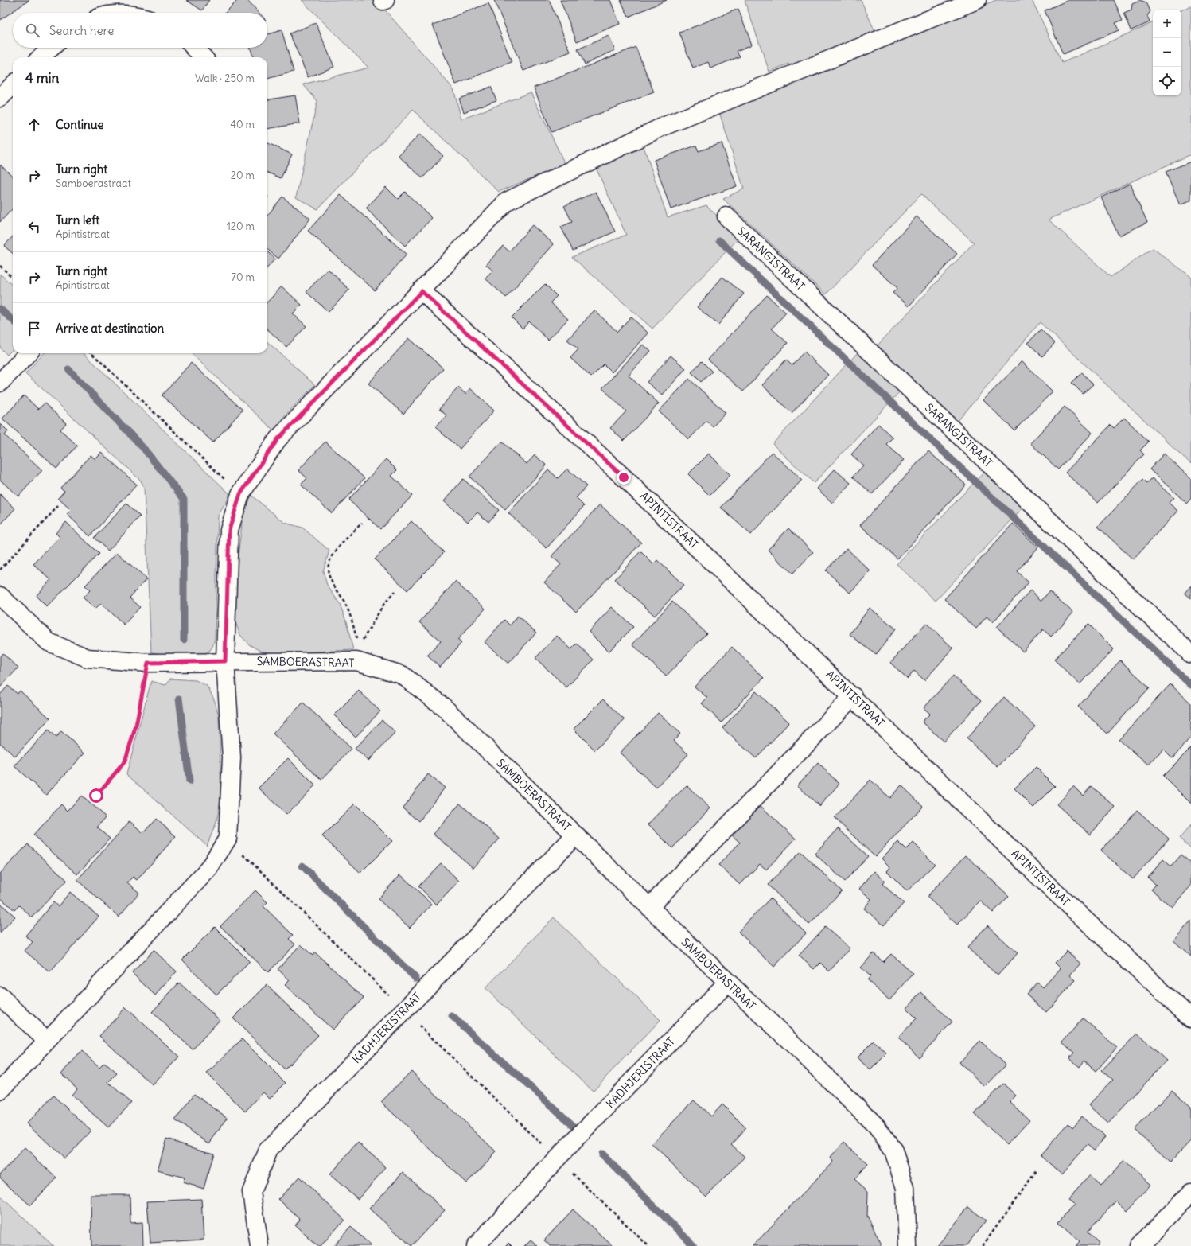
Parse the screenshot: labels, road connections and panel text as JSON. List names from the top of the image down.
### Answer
{
  "streets": {
    "street": [
      "SARANGISTRAAT",
      "APINTISTRAAT",
      "SAMBOERASTRAAT",
      "KADHJERISTRAAT"
    ]
  },
  "crossings": [
    ["SAMBOERASTRAAT", "KADHJERISTRAAT"]
  ],
  "page": {
    "map_buttons": ["+", "−"],
    "search": "Search here",
    "heading": ["4 min", "Walk · 250 m"],
    "list": [
      ["Continue", "40 m"],
      ["Turn right", "Samboerastraat", "20 m"],
      ["Turn left", "Apintistraat", "120 m"],
      ["Turn right", "Apintistraat", "70 m"],
      "Arrive at destination"
    ]
  }
}
